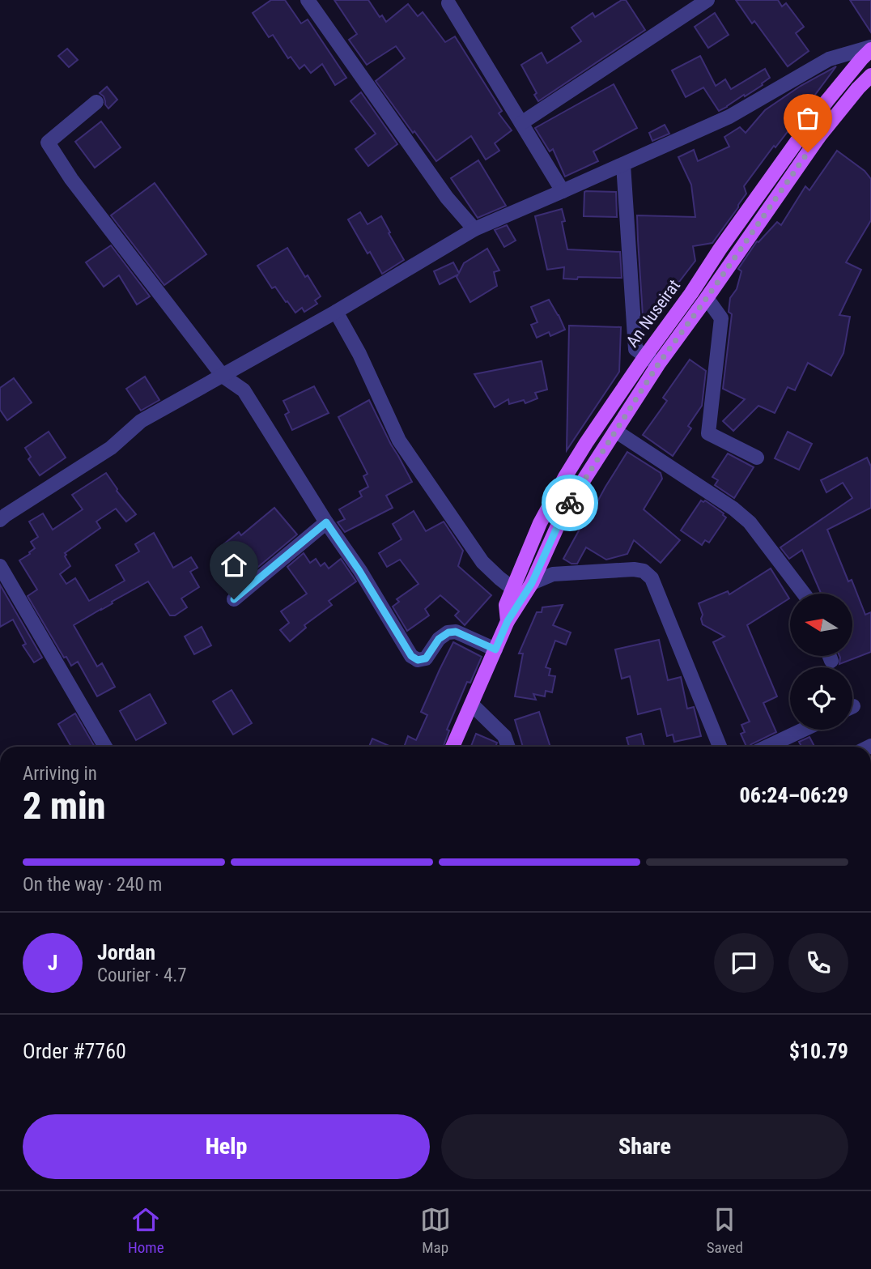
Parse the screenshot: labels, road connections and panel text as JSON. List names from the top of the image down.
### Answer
{
  "streets": {
    "main road": ["An Nuseirat"]
  },
  "north": "left",
  "page": {
    "heading": ["2 min", "Arriving in", "06:24–06:29"],
    "panel": [
      "Jordan",
      "Courier · 4.7",
      "Order #7760",
      "$10.79"
    ],
    "bar": "On the way · 240 m",
    "round": "J",
    "buttons": ["Help", "Share"],
    "tabs": ["Home", "Map", "Saved"]
  }
}
